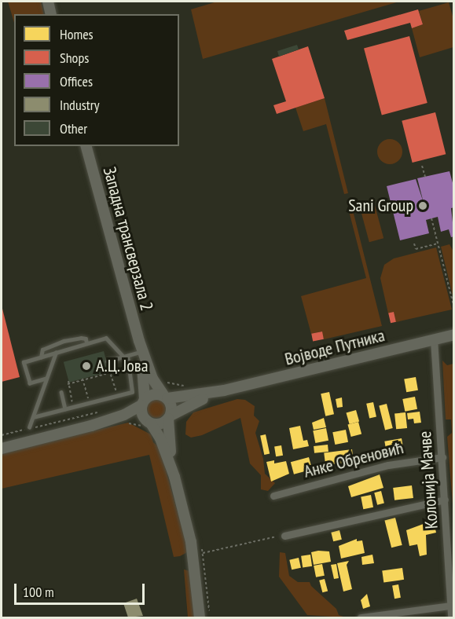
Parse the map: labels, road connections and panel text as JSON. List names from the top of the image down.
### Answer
{
  "streets": {
    "main road": ["Западна трансверзала 2", "Војводе Путника"],
    "street": ["Анке Обреновић", "Колонија Мачве"]
  },
  "crossings": [
    ["Западна трансверзала 2", "Војводе Путника"],
    ["Војводе Путника", "Колонија Мачве"],
    ["Анке Обреновић", "Колонија Мачве"]
  ],
  "places": ["Sani Group", "А.Ц. Јова"],
  "legend": [
    "Homes",
    "Shops",
    "Offices",
    "Industry",
    "Other"
  ],
  "scale_bar": "100 m"
}
